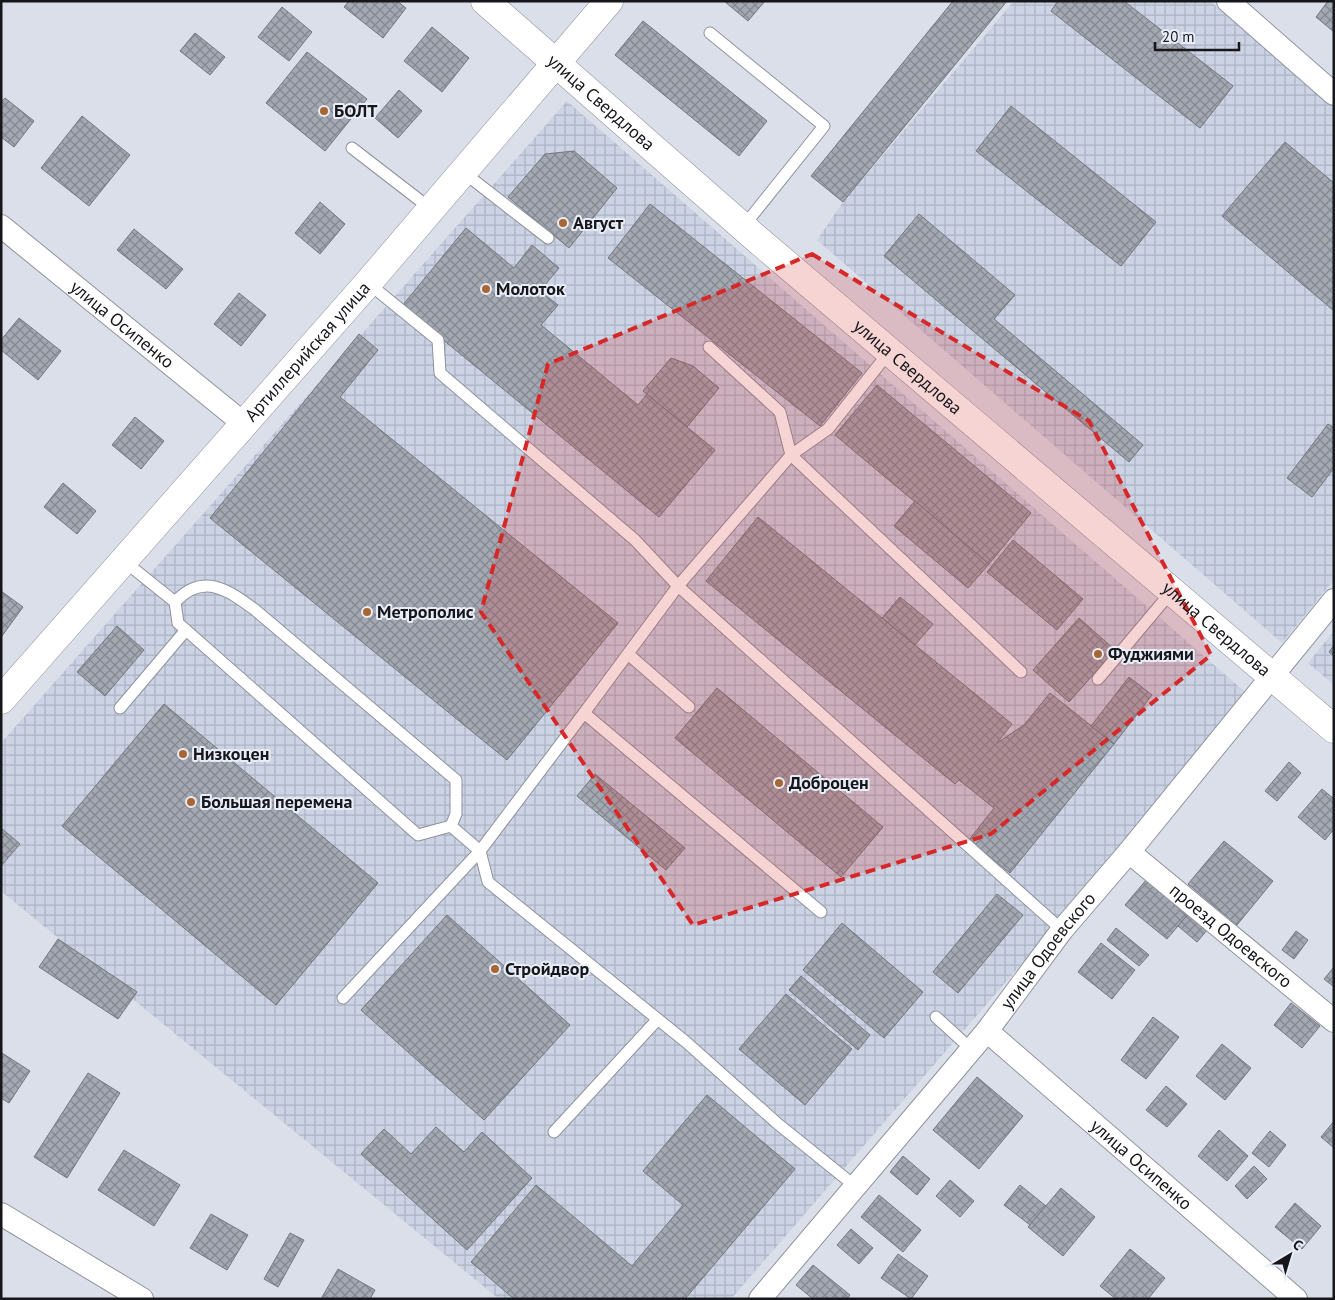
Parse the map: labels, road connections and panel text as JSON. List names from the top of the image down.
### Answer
{
  "streets": {
    "street": [
      "улица Свердлова",
      "улица Осипенко",
      "Артиллерийская улица",
      "проезд Одоевского",
      "улица Одоевского"
    ]
  },
  "crossings": [
    ["улица Свердлова", "Артиллерийская улица"],
    ["улица Свердлова", "улица Одоевского"],
    ["улица Осипенко", "Артиллерийская улица"],
    ["улица Осипенко", "улица Одоевского"],
    ["проезд Одоевского", "улица Одоевского"]
  ],
  "places": [
    "БОЛТ",
    "Август",
    "Молоток",
    "Метрополис",
    "Фуджиями",
    "Низкоцен",
    "Доброцен",
    "Большая перемена",
    "Стройдвор"
  ],
  "scale_bar": "20 m",
  "north": "top right"
}
